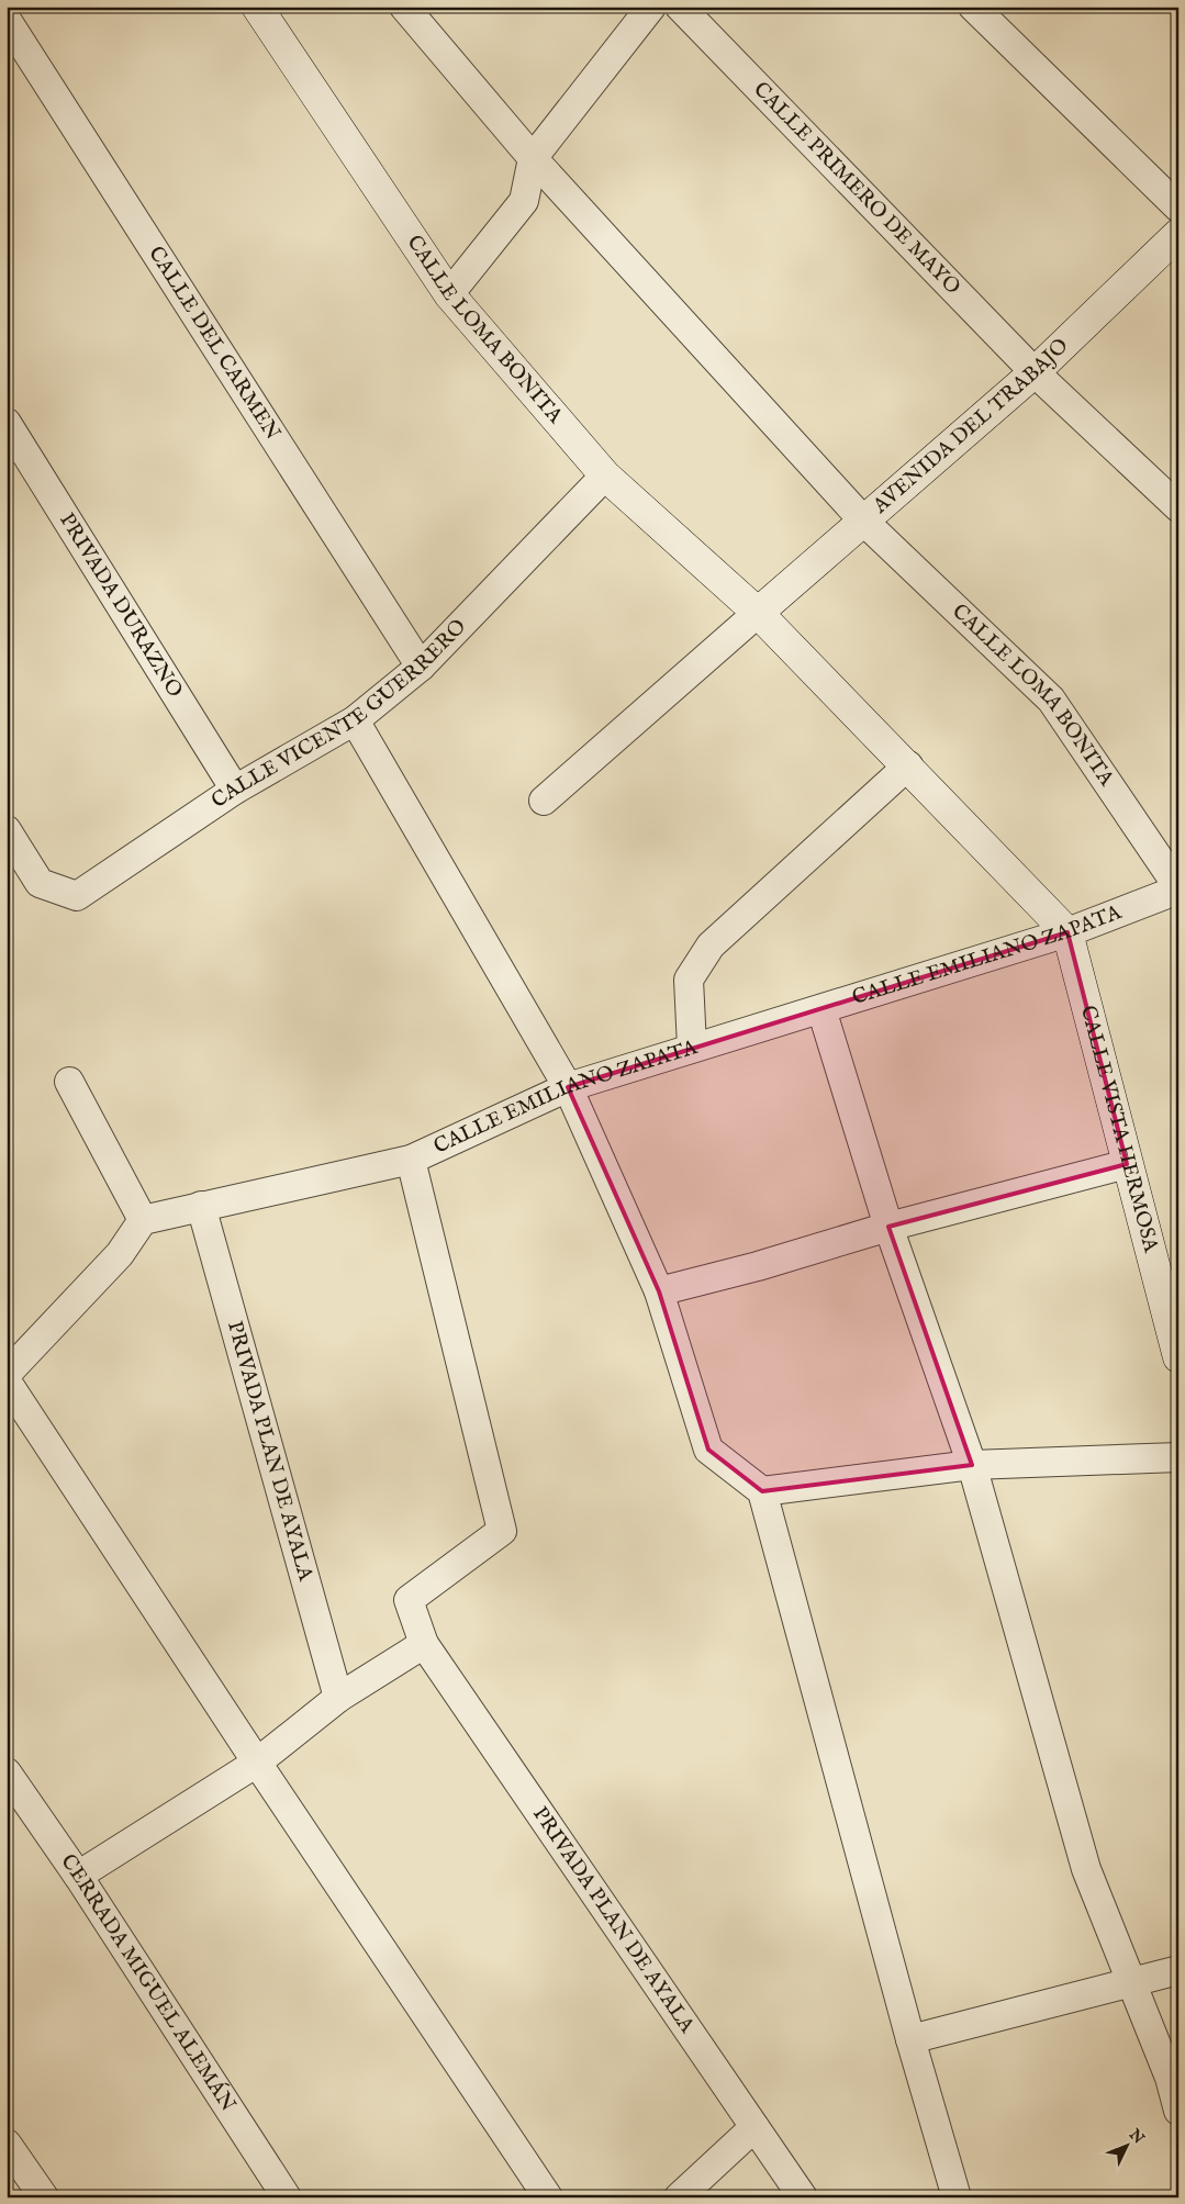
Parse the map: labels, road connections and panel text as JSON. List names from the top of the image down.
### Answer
{
  "streets": {
    "street": [
      "CALLE PRIMERO DE MAYO",
      "CALLE LOMA BONITA",
      "CALLE DEL CARMEN",
      "AVENIDA DEL TRABAJO",
      "PRIVADA DURAZNO",
      "CALLE VICENTE GUERRERO",
      "CALLE EMILIANO ZAPATA",
      "CALLE VISTA HERMOSA",
      "PRIVADA PLAN DE AYALA",
      "CERRADA MIGUEL ALEMÁN"
    ]
  },
  "crossings": [
    ["CALLE PRIMERO DE MAYO", "AVENIDA DEL TRABAJO"],
    ["CALLE LOMA BONITA", "AVENIDA DEL TRABAJO"],
    ["CALLE LOMA BONITA", "CALLE VICENTE GUERRERO"],
    ["CALLE LOMA BONITA", "CALLE EMILIANO ZAPATA"],
    ["CALLE LOMA BONITA", "CALLE VISTA HERMOSA"],
    ["CALLE DEL CARMEN", "CALLE VICENTE GUERRERO"],
    ["PRIVADA DURAZNO", "CALLE VICENTE GUERRERO"],
    ["CALLE EMILIANO ZAPATA", "CALLE VISTA HERMOSA"],
    ["CALLE EMILIANO ZAPATA", "PRIVADA PLAN DE AYALA"]
  ],
  "north": "top right"
}
